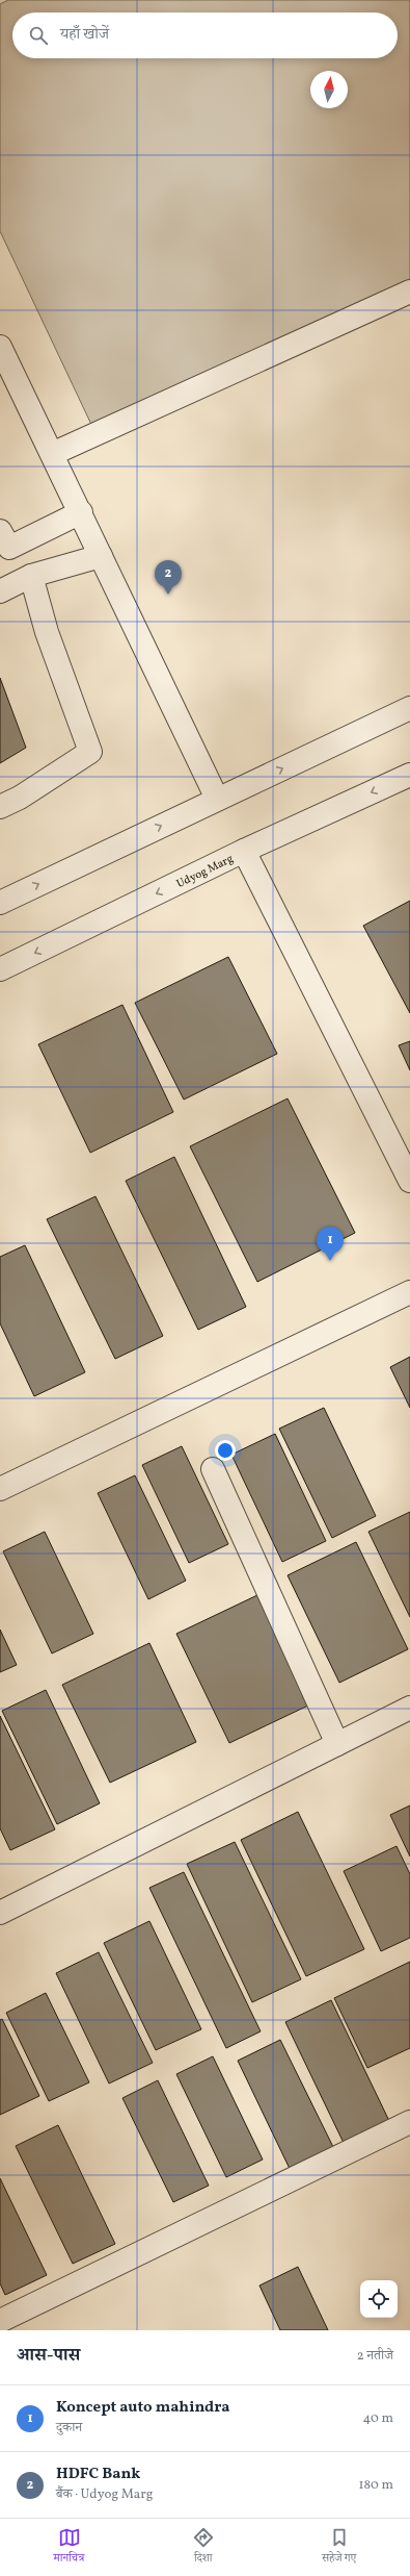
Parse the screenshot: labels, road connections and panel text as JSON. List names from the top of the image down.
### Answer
{
  "streets": {
    "street": ["Udyog Marg"]
  },
  "north": "top",
  "page": {
    "search": "यहाँ खोजें",
    "pins": ["2", "1"],
    "heading": ["आस-पास", "2 नतीजे"],
    "list": [
      {
        "mark": "1",
        "name": "Koncept auto mahindra",
        "note": "दुकान",
        "value": "40 m"
      },
      {
        "mark": "2",
        "name": "HDFC Bank",
        "note": "बैंक · Udyog Marg",
        "value": "180 m"
      }
    ],
    "nav": ["मानचित्र", "दिशा", "सहेजे गए"]
  }
}
